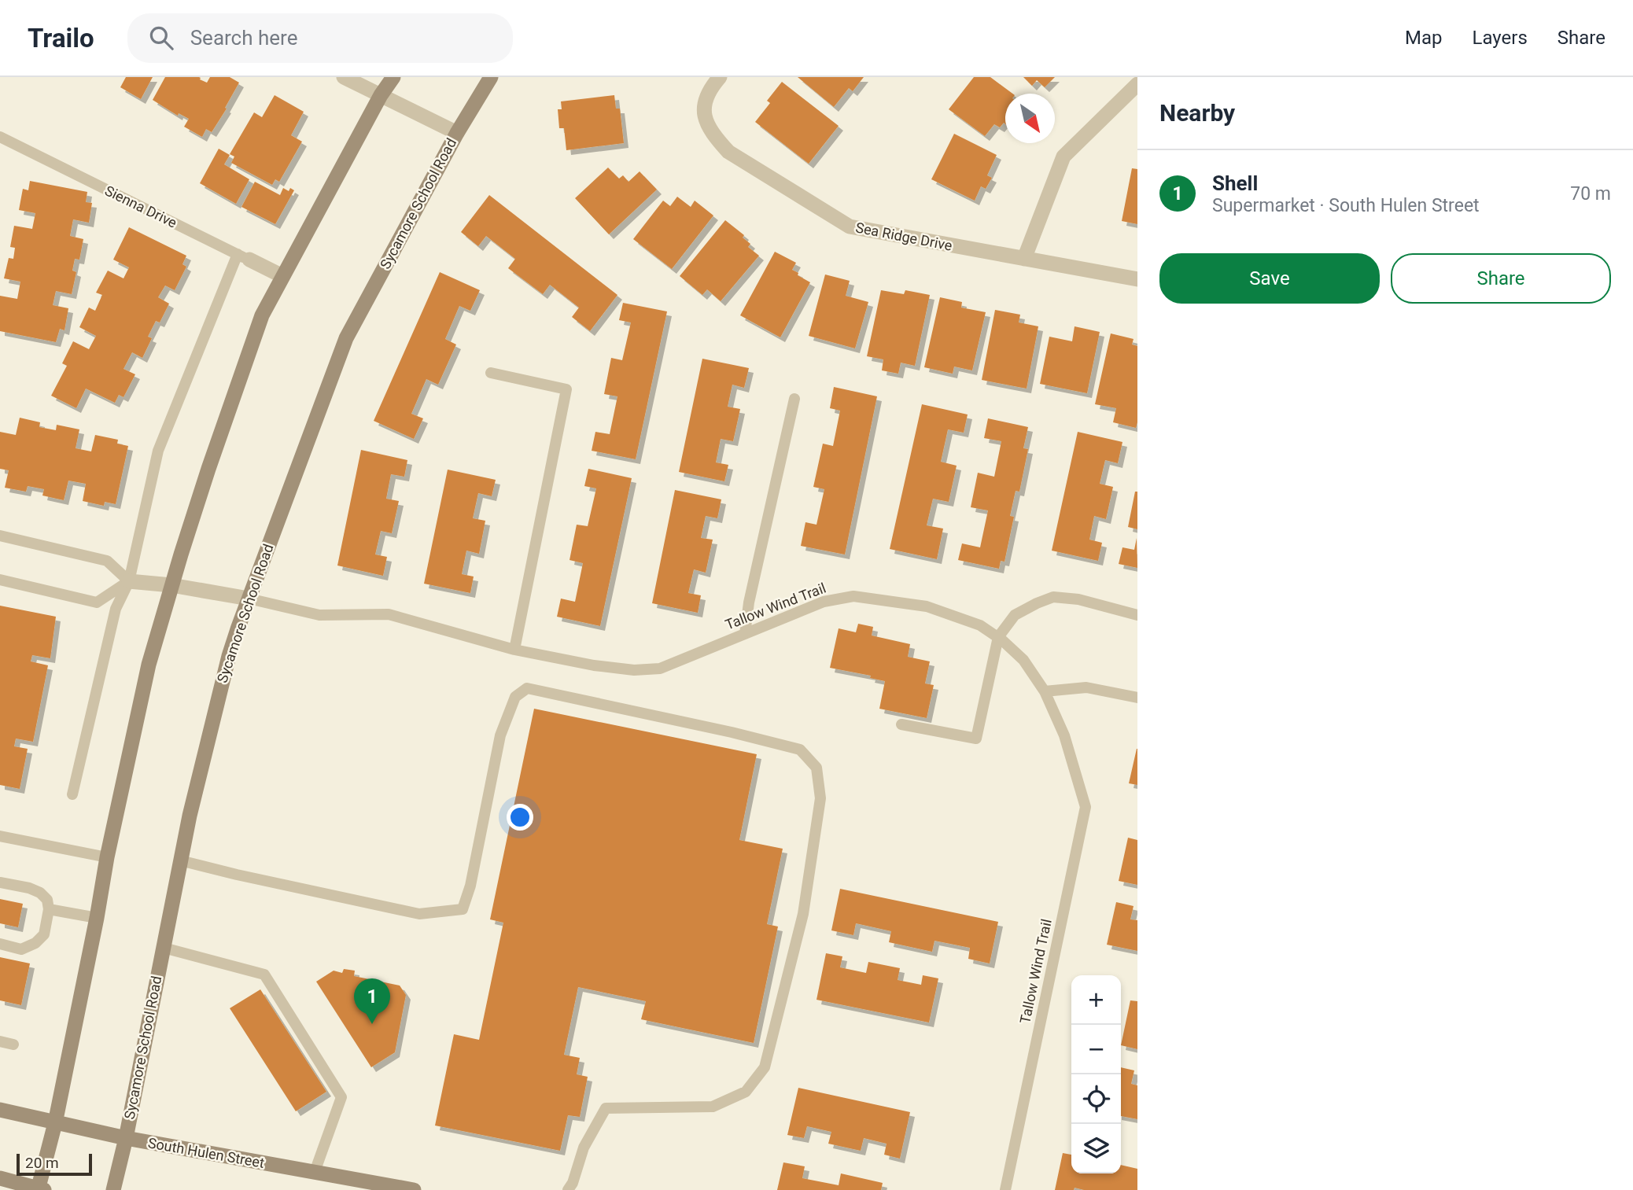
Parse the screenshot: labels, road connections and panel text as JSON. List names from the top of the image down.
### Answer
{
  "streets": {
    "main road": ["Sycamore School Road", "South Hulen Street"],
    "street": ["Sienna Drive", "Sea Ridge Drive"],
    "lane": ["Tallow Wind Trail"]
  },
  "crossings": [
    ["Sycamore School Road", "Tallow Wind Trail"],
    ["Sycamore School Road", "South Hulen Street"]
  ],
  "scale_bar": "20 m",
  "north": "bottom right",
  "page": {
    "header": "Trailo",
    "search": "Search here",
    "nav": ["Map", "Layers", "Share"],
    "heading": "Nearby",
    "list": [
      {
        "mark": "1",
        "name": "Shell",
        "note": "Supermarket · South Hulen Street",
        "value": "70 m"
      }
    ],
    "buttons": ["Save", "Share"],
    "map_buttons": ["+", "−"],
    "pins": "1",
    "scale": "20 m"
  }
}
